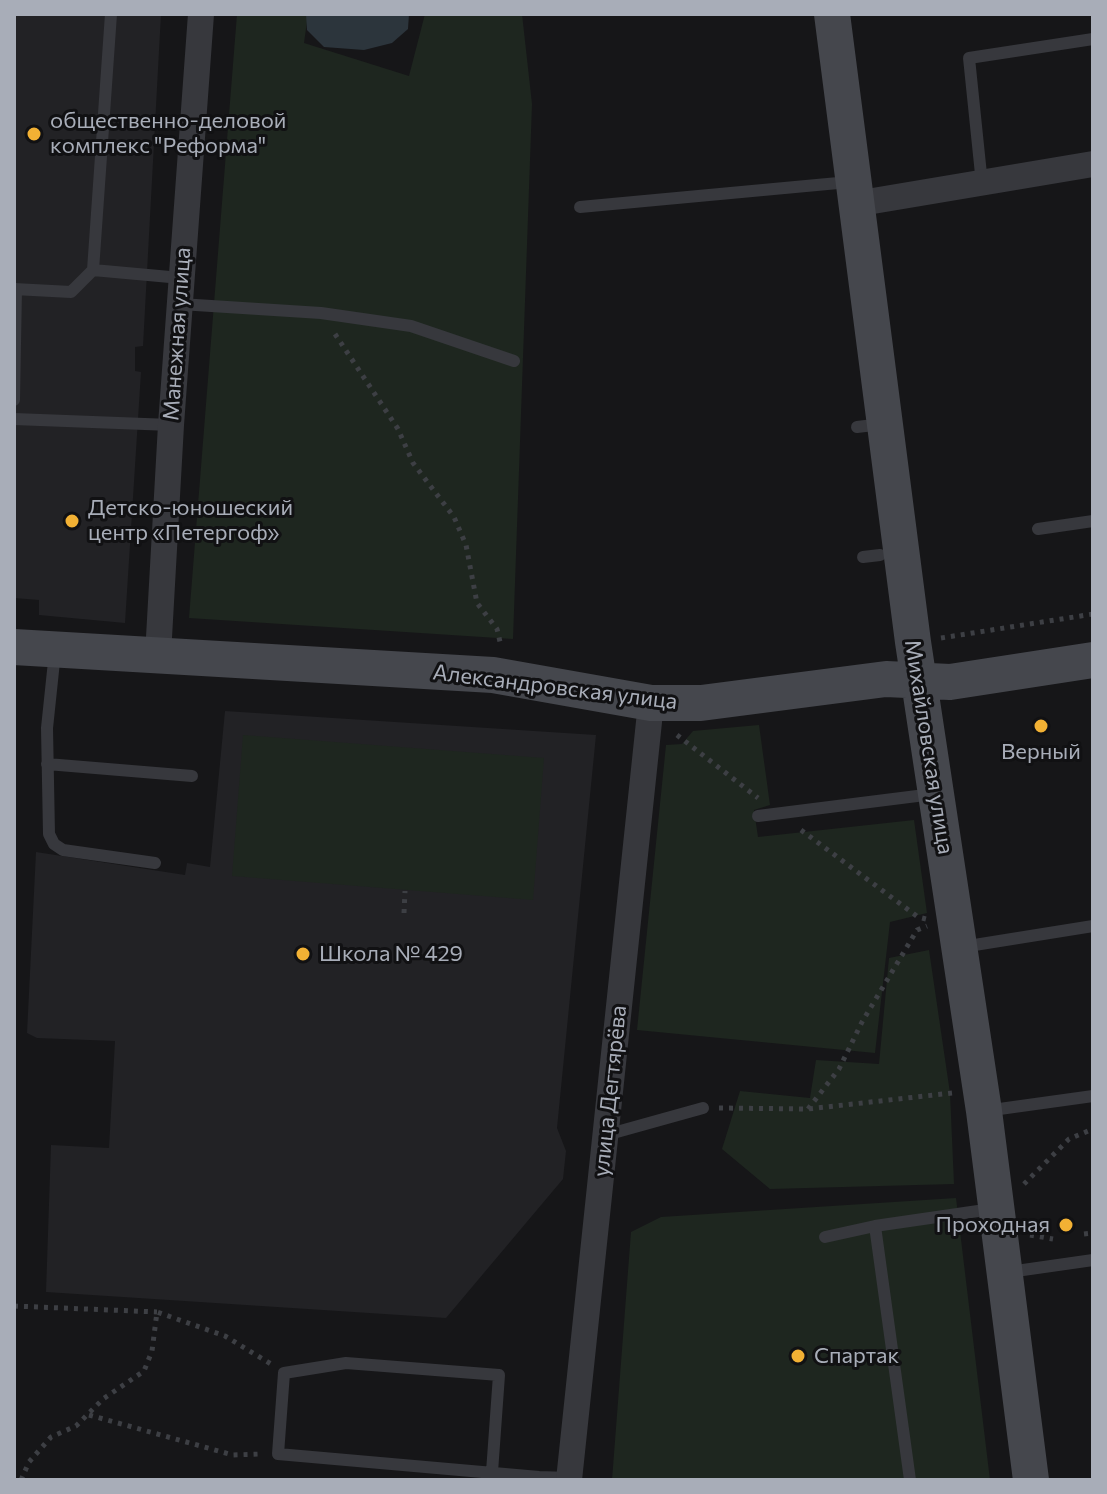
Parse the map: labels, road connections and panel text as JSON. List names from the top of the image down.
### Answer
{
  "streets": {
    "street": [
      "Манежная улица",
      "Александровская улица",
      "Михайловская улица",
      "улица Дегтярёва"
    ]
  },
  "crossings": [
    ["Манежная улица", "Александровская улица"],
    ["Александровская улица", "Михайловская улица"],
    ["Александровская улица", "улица Дегтярёва"]
  ],
  "places": [
    "oбщеcтвенно-деловoй кoмплeкc \"Peфoрма\"",
    "Детско-юношеский центр «Петергоф»",
    "Верный",
    "Школа № 429",
    "Проходная",
    "Спартак"
  ]
}
